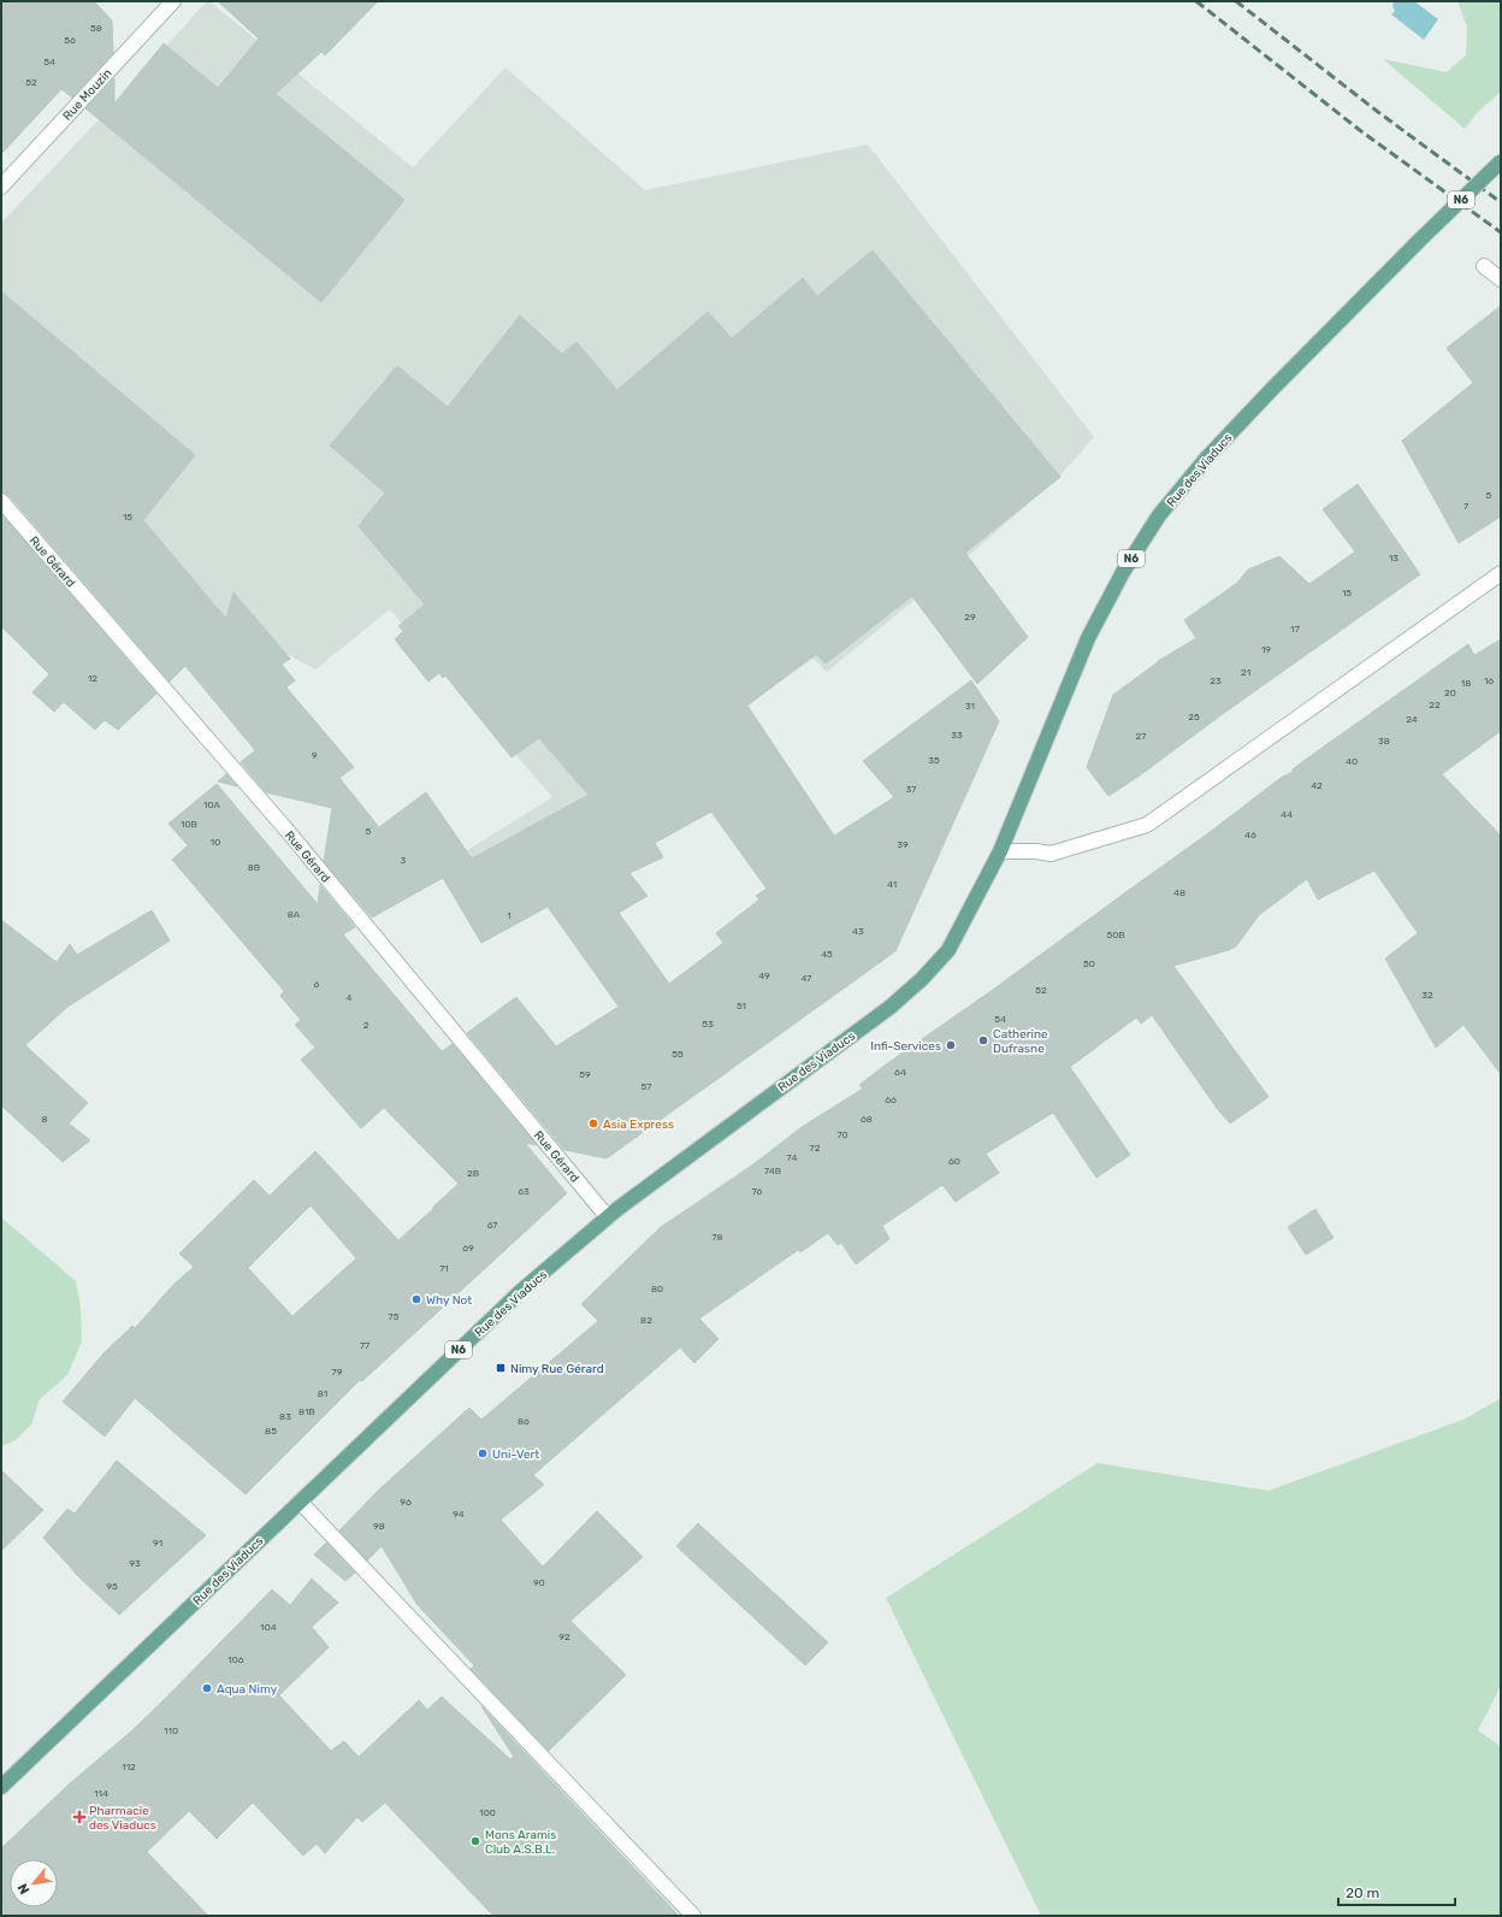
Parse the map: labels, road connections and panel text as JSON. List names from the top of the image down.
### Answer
{
  "streets": {
    "main road": ["N6", "Rue des Viaducs"],
    "street": ["Rue Mouzin", "Rue Gérard"]
  },
  "crossings": [
    ["Rue des Viaducs", "Rue Gérard"]
  ],
  "places": {
    "other": [
      "Catherine Dufrasne",
      "Infi-Services",
      "Asia Express",
      "Why Not",
      "Uni-Vert",
      "Aqua Nimy",
      "Mons Aramis Club A.S.B.L."
    ],
    "transit": ["Nimy Rue Gérard"],
    "health": ["Pharmacie des Viaducs"]
  },
  "house_numbers": [
    "58",
    "56",
    "54",
    "52",
    "5",
    "7",
    "15",
    "13",
    "15",
    "29",
    "17",
    "19",
    "21",
    "12",
    "23",
    "16",
    "18",
    "20",
    "22",
    "31",
    "25",
    "24",
    "33",
    "27",
    "38",
    "9",
    "35",
    "40",
    "42",
    "37",
    "10A",
    "44",
    "10B",
    "5",
    "46",
    "10",
    "39",
    "3",
    "8B",
    "41",
    "48",
    "8A",
    "1",
    "43",
    "50B",
    "45",
    "50",
    "49",
    "47",
    "6",
    "52",
    "32",
    "4",
    "51",
    "54",
    "53",
    "2",
    "55",
    "64",
    "59",
    "57",
    "66",
    "8",
    "68",
    "70",
    "72",
    "74",
    "60",
    "74B",
    "2B",
    "63",
    "76",
    "67",
    "78",
    "69",
    "71",
    "80",
    "75",
    "82",
    "77",
    "79",
    "81",
    "81B",
    "83",
    "86",
    "85",
    "96",
    "94",
    "98",
    "91",
    "93",
    "90",
    "95",
    "104",
    "92",
    "106",
    "110",
    "112",
    "114",
    "100"
  ],
  "scale_bar": "20 m",
  "north": "bottom left"
}
